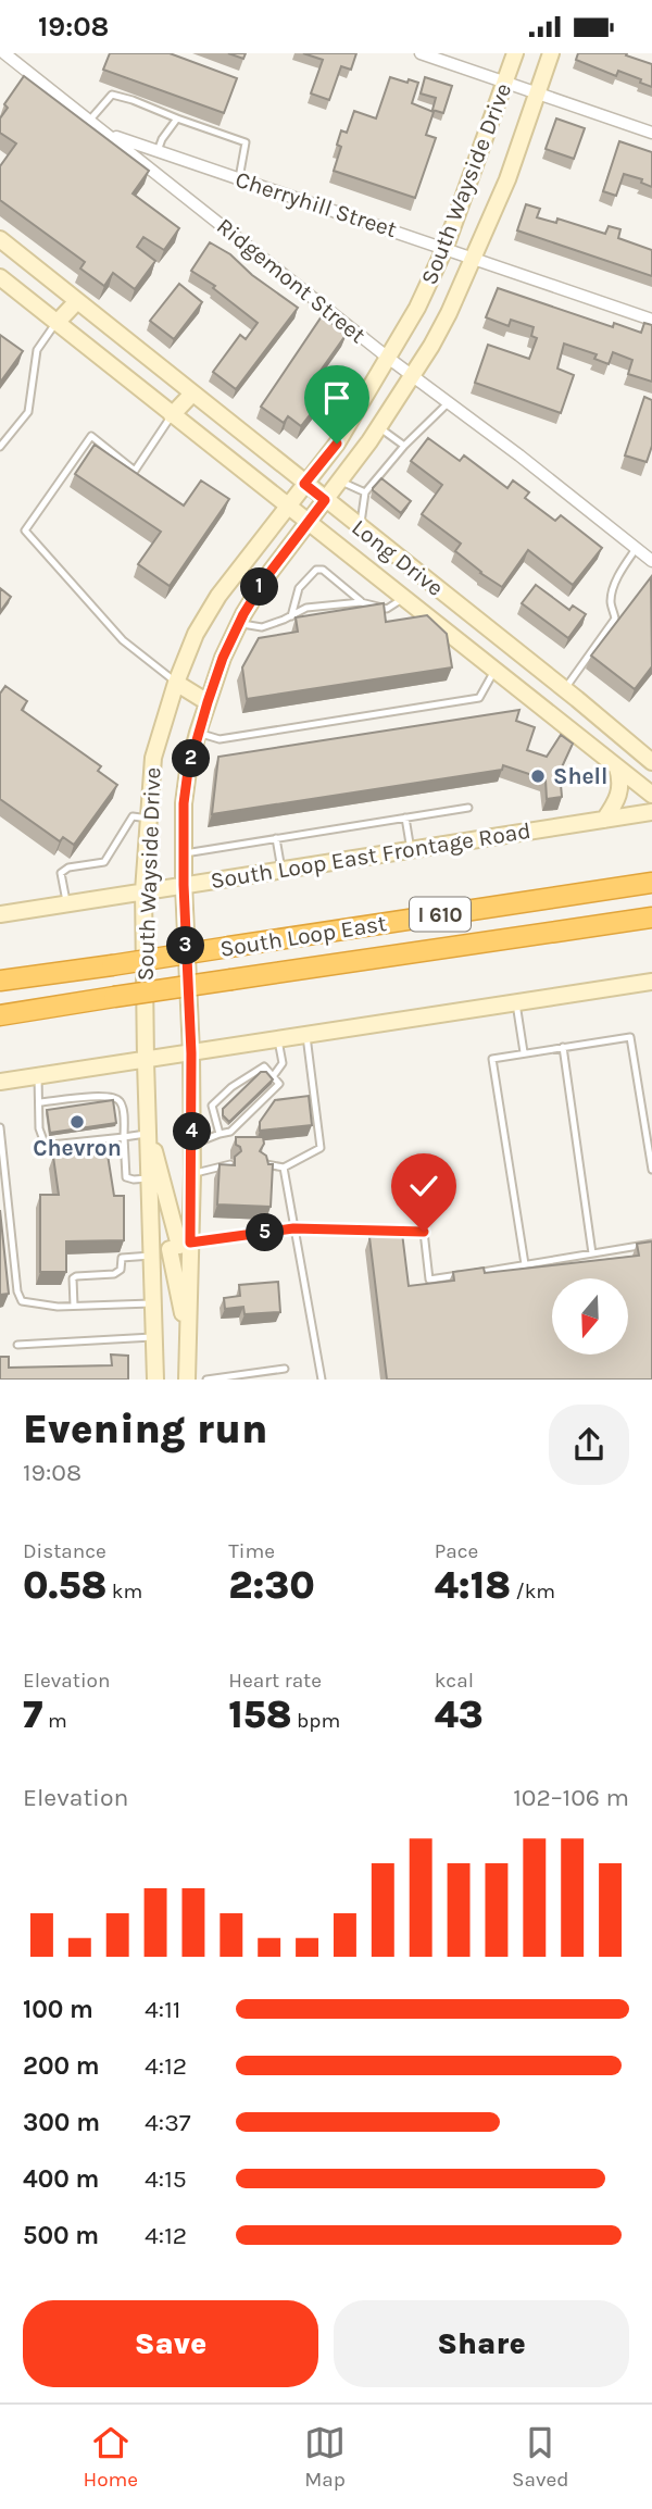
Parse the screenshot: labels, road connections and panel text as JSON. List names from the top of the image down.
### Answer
{
  "streets": {
    "highway": ["I 610", "South Loop East"],
    "main road": ["South Wayside Drive", "Long Drive", "South Loop East Frontage Road"],
    "street": ["Cherryhill Street", "Ridgemont Street"]
  },
  "crossings": [
    ["South Wayside Drive", "Cherryhill Street"],
    ["South Wayside Drive", "Ridgemont Street"],
    ["South Wayside Drive", "Long Drive"],
    ["South Wayside Drive", "South Loop East Frontage Road"],
    ["Cherryhill Street", "Ridgemont Street"]
  ],
  "places": ["Shell", "Chevron"],
  "north": "bottom",
  "page": {
    "status": "19:08",
    "pins": [
      "1",
      "2",
      "3",
      "4",
      "5"
    ],
    "heading": ["Evening run", "19:08"],
    "stats": [
      ["Distance", "0.58 km"],
      ["Time", "2:30"],
      ["Pace", "4:18 /km"],
      ["Elevation", "7 m"],
      ["Heart rate", "158 bpm"],
      ["kcal", "43"]
    ],
    "chart": ["Elevation", "102–106 m"],
    "list": [
      {
        "name": "100 m",
        "note": "4:11"
      },
      {
        "name": "200 m",
        "note": "4:12"
      },
      {
        "name": "300 m",
        "note": "4:37"
      },
      {
        "name": "400 m",
        "note": "4:15"
      },
      {
        "name": "500 m",
        "note": "4:12"
      }
    ],
    "buttons": ["Save", "Share"],
    "tabs": ["Home", "Map", "Saved"]
  }
}
